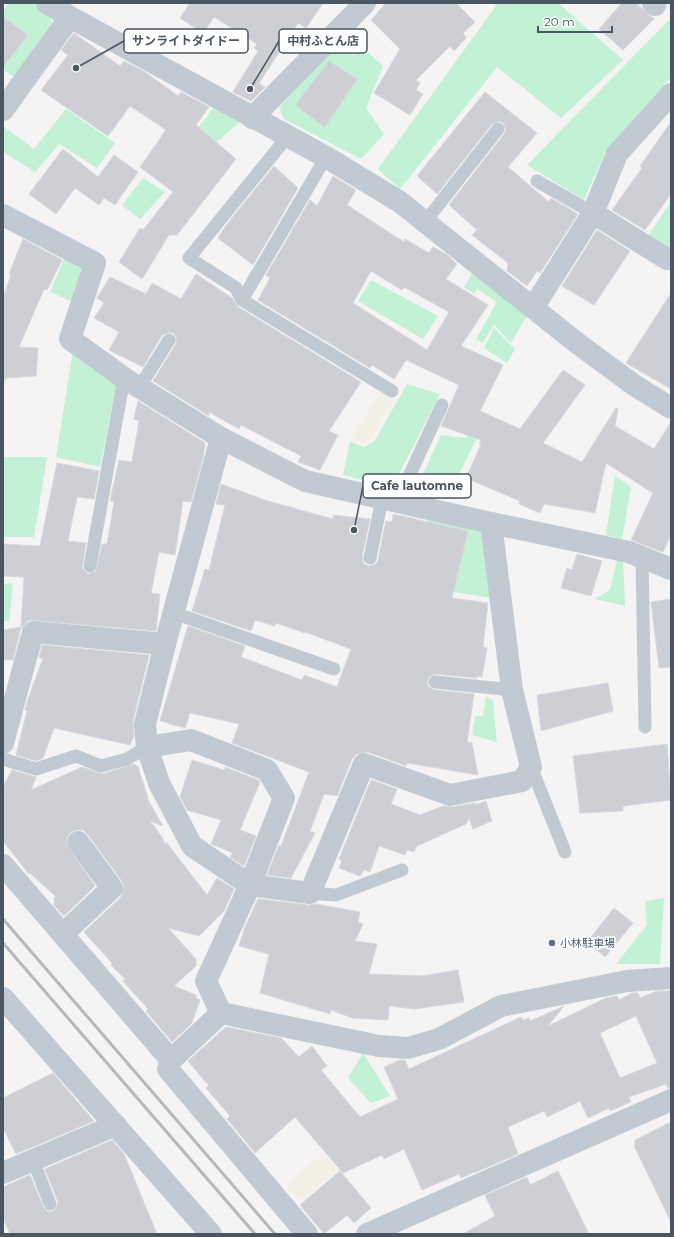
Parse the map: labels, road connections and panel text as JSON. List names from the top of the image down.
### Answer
{
  "places": [
    "サンライトダイドー",
    "中村ふとん店",
    "Cafe lautomne",
    "小林駐車場"
  ],
  "scale_bar": "20 m"
}
